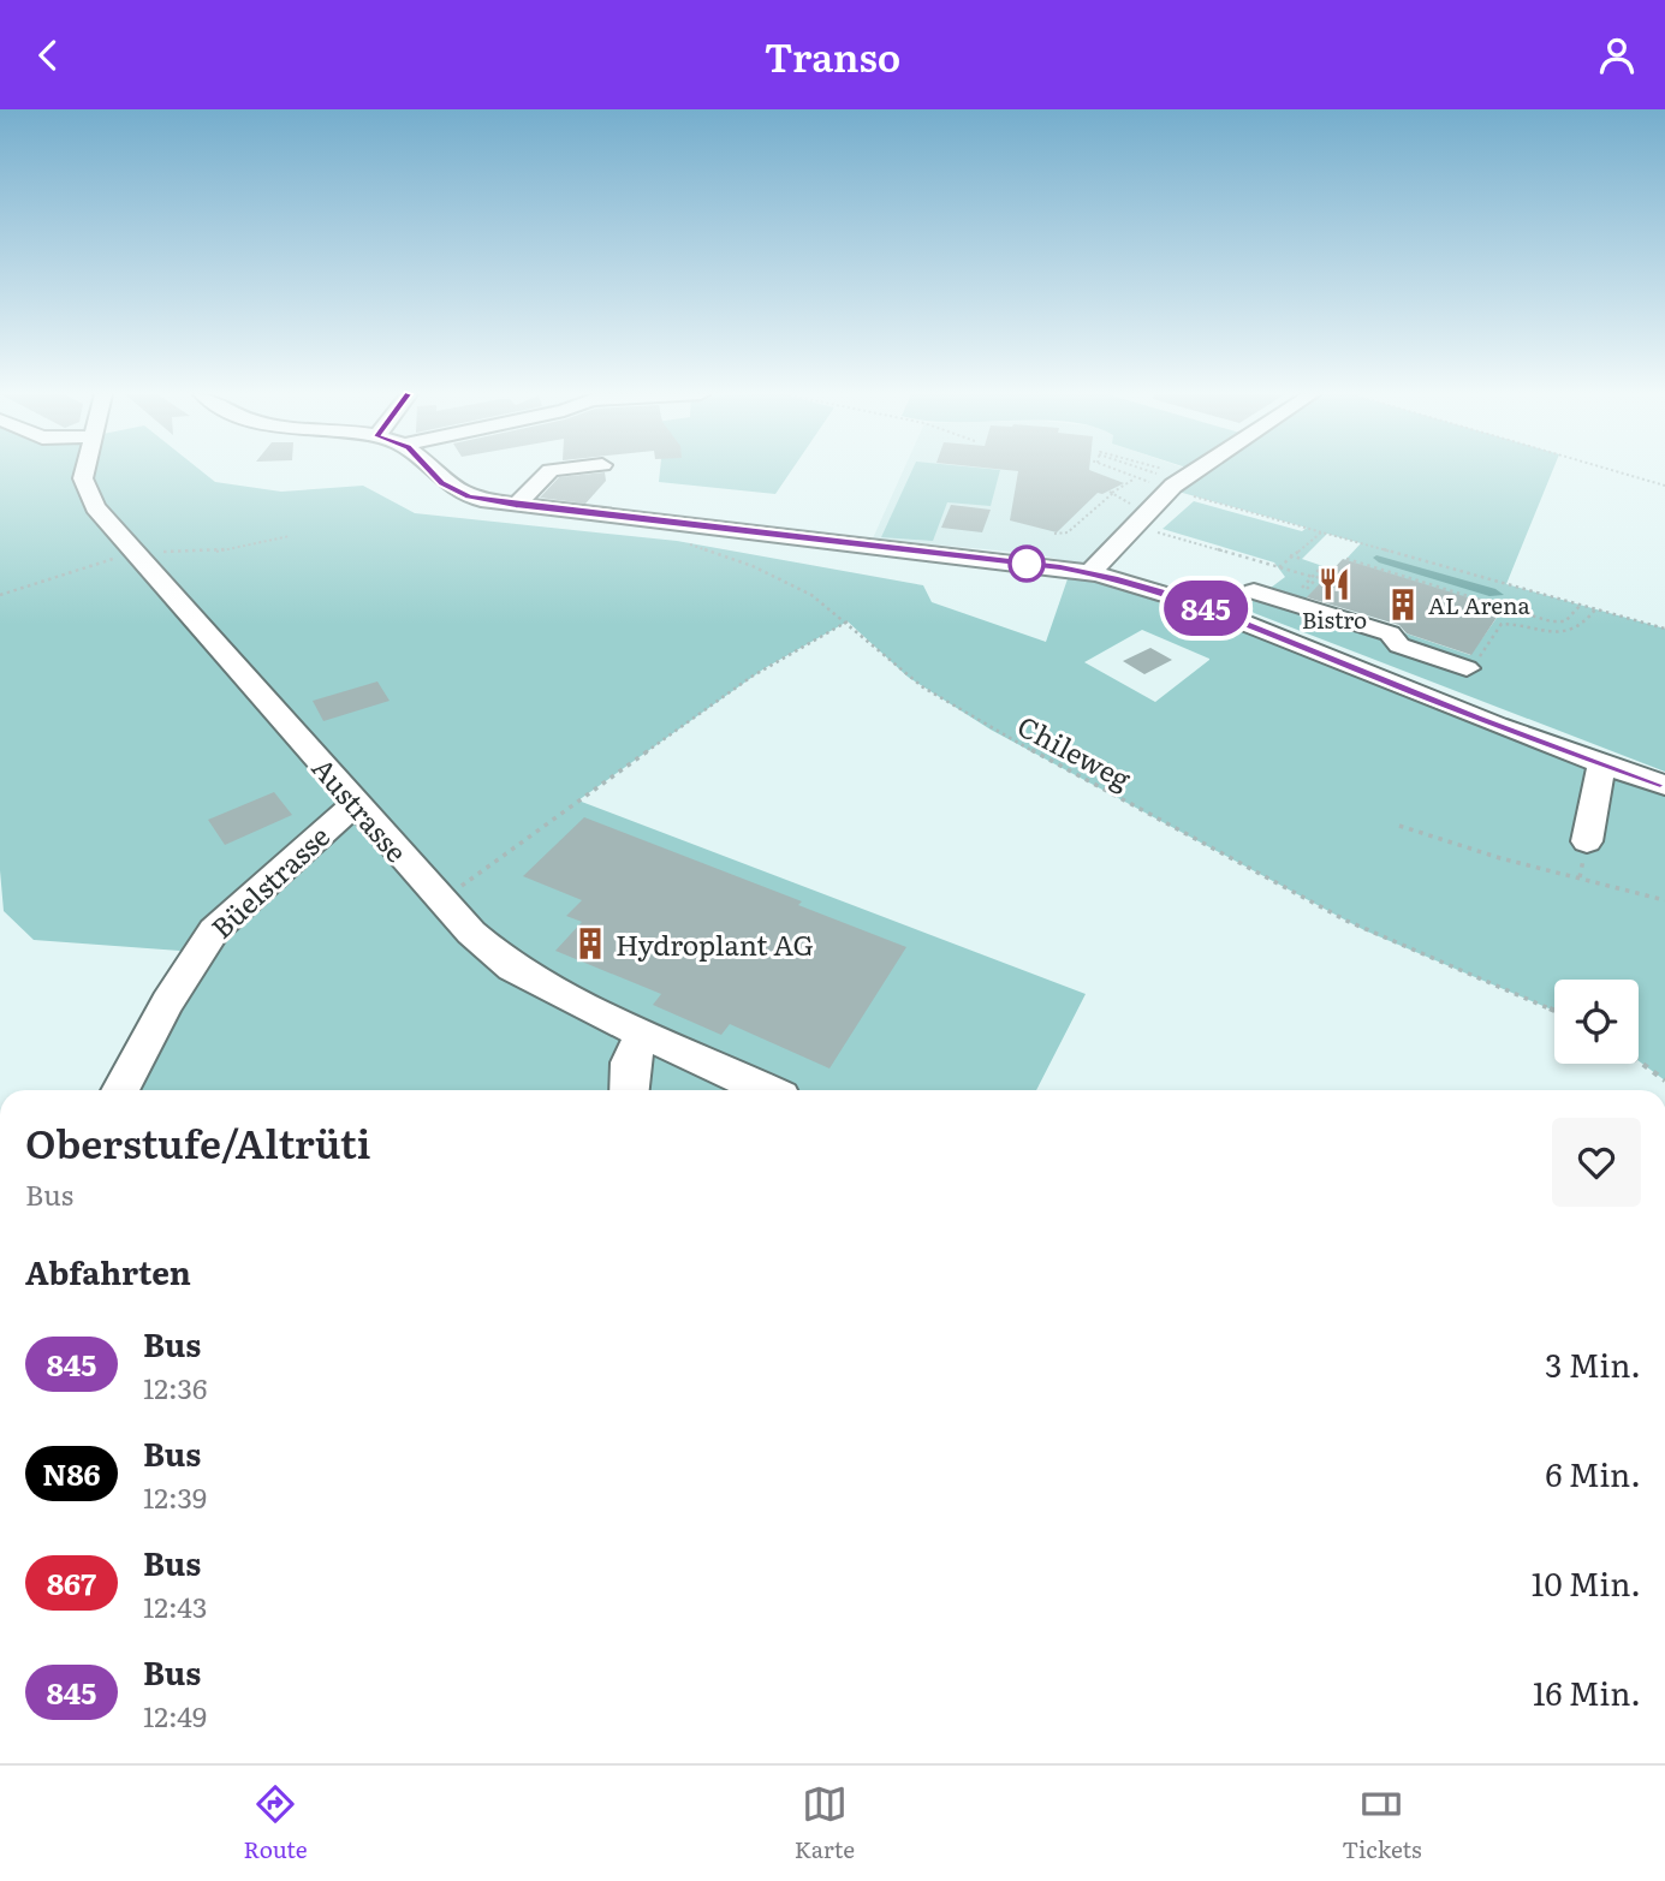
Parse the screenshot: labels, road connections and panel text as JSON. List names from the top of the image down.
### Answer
{
  "streets": {
    "street": ["Austrasse", "Büelstrasse"],
    "path": ["Chileweg"]
  },
  "crossings": [
    ["Austrasse", "Büelstrasse"]
  ],
  "places": {
    "restaurant": ["Bistro"],
    "building": ["AL Arena", "Hydroplant AG"]
  },
  "lines": ["bus line 845"],
  "page": {
    "header": "Transo",
    "on_map": "845",
    "heading": [
      ["Oberstufe/Altrüti", "Bus"],
      "Abfahrten"
    ],
    "list": [
      {
        "mark": "845",
        "name": "Bus",
        "note": "12:36",
        "value": "3 Min."
      },
      {
        "mark": "N86",
        "name": "Bus",
        "note": "12:39",
        "value": "6 Min."
      },
      {
        "mark": "867",
        "name": "Bus",
        "note": "12:43",
        "value": "10 Min."
      },
      {
        "mark": "845",
        "name": "Bus",
        "note": "12:49",
        "value": "16 Min."
      }
    ],
    "tabs": ["Route", "Karte", "Tickets"]
  }
}
